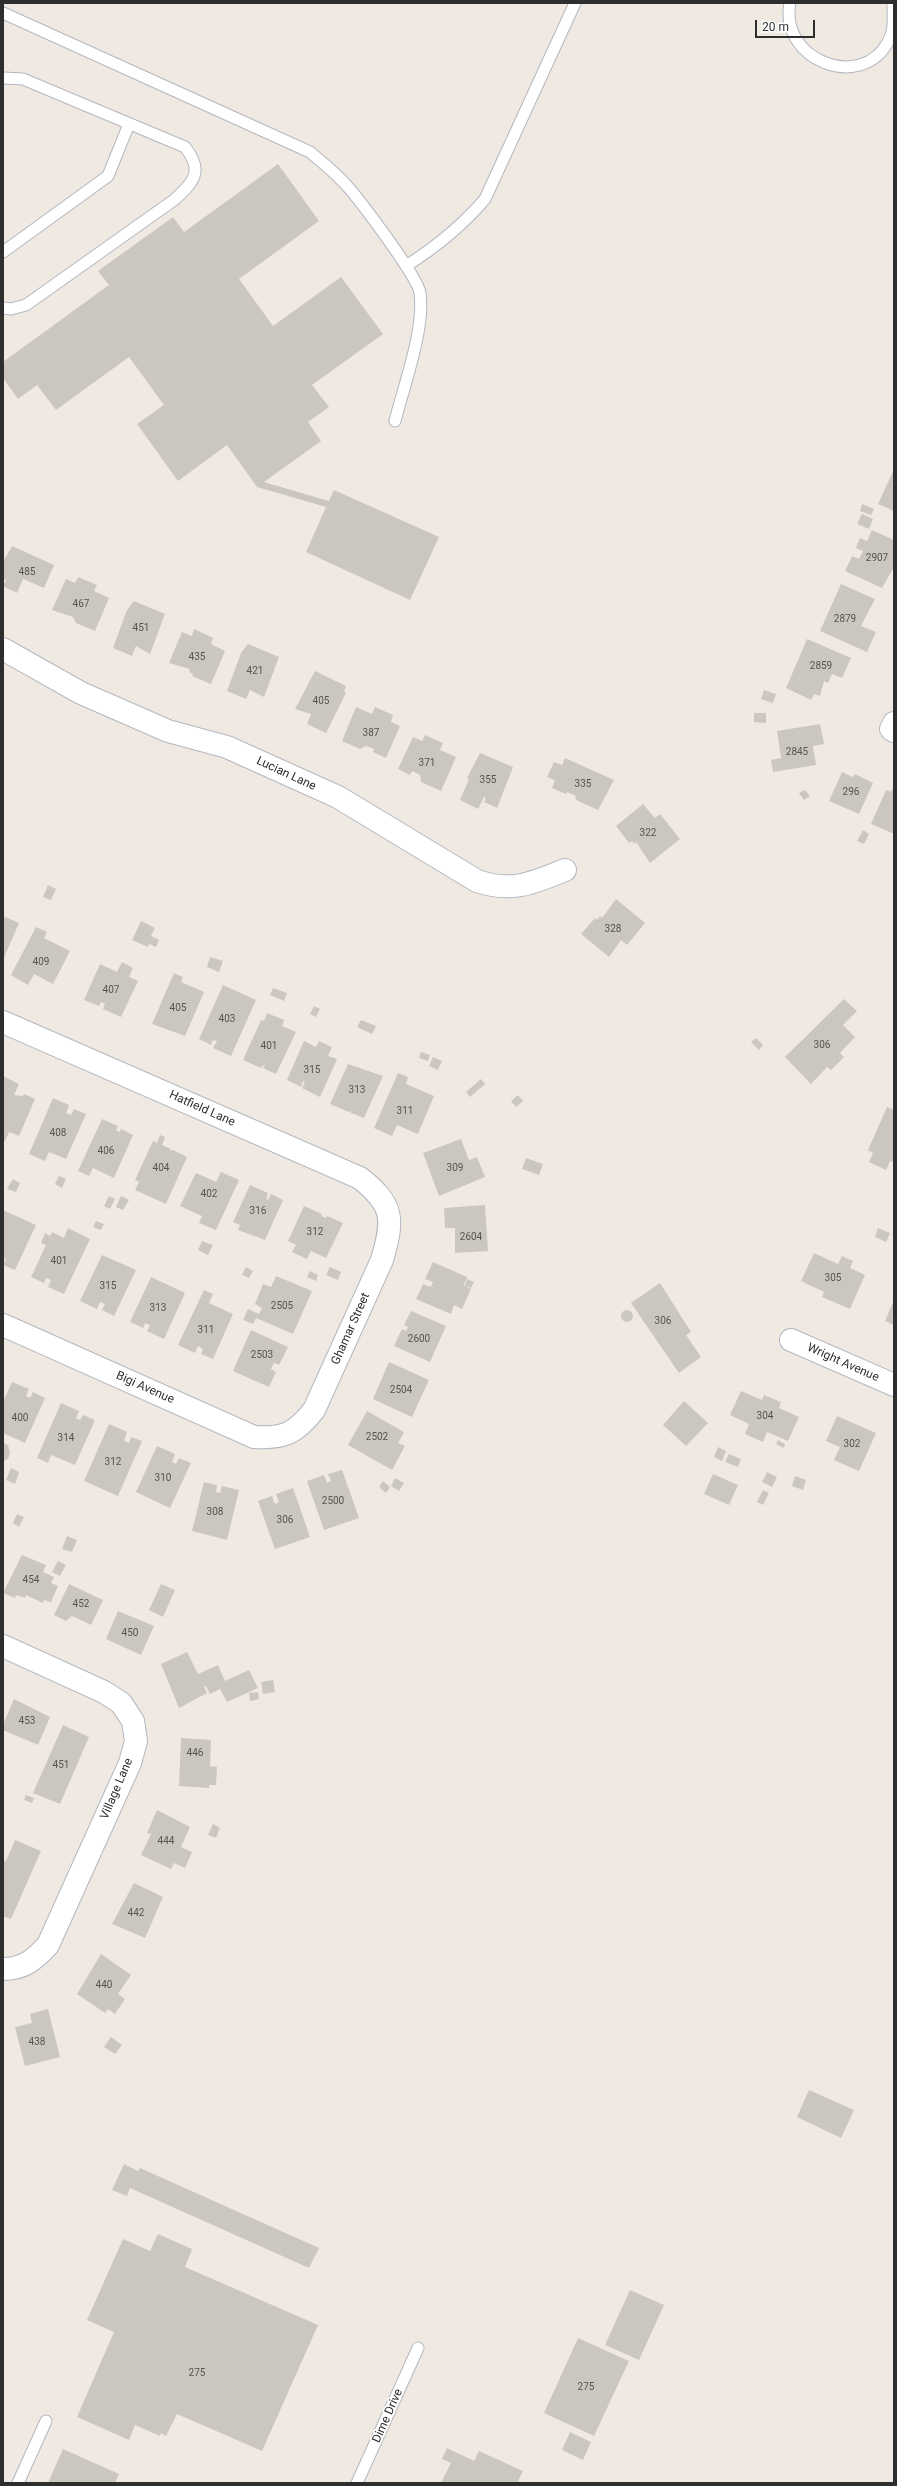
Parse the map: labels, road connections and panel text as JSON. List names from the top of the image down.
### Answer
{
  "streets": {
    "street": [
      "Lucian Lane",
      "Hatfield Lane",
      "Ghamar Street",
      "Wright Avenue",
      "Bigi Avenue",
      "Village Lane"
    ],
    "lane": ["Dime Drive"]
  },
  "crossings": [
    ["Hatfield Lane", "Ghamar Street"],
    ["Ghamar Street", "Bigi Avenue"]
  ],
  "house_numbers": [
    "2907",
    "485",
    "467",
    "2879",
    "451",
    "435",
    "2859",
    "421",
    "405",
    "387",
    "2845",
    "371",
    "355",
    "335",
    "296",
    "322",
    "328",
    "409",
    "407",
    "405",
    "403",
    "306",
    "401",
    "315",
    "313",
    "311",
    "408",
    "406",
    "404",
    "309",
    "402",
    "316",
    "312",
    "2604",
    "401",
    "305",
    "315",
    "2505",
    "313",
    "306",
    "311",
    "2600",
    "2503",
    "2504",
    "304",
    "400",
    "2502",
    "314",
    "302",
    "312",
    "310",
    "2500",
    "308",
    "306",
    "454",
    "452",
    "450",
    "453",
    "446",
    "451",
    "444",
    "442",
    "440",
    "438",
    "275",
    "275"
  ],
  "scale_bar": "20 m"
}
